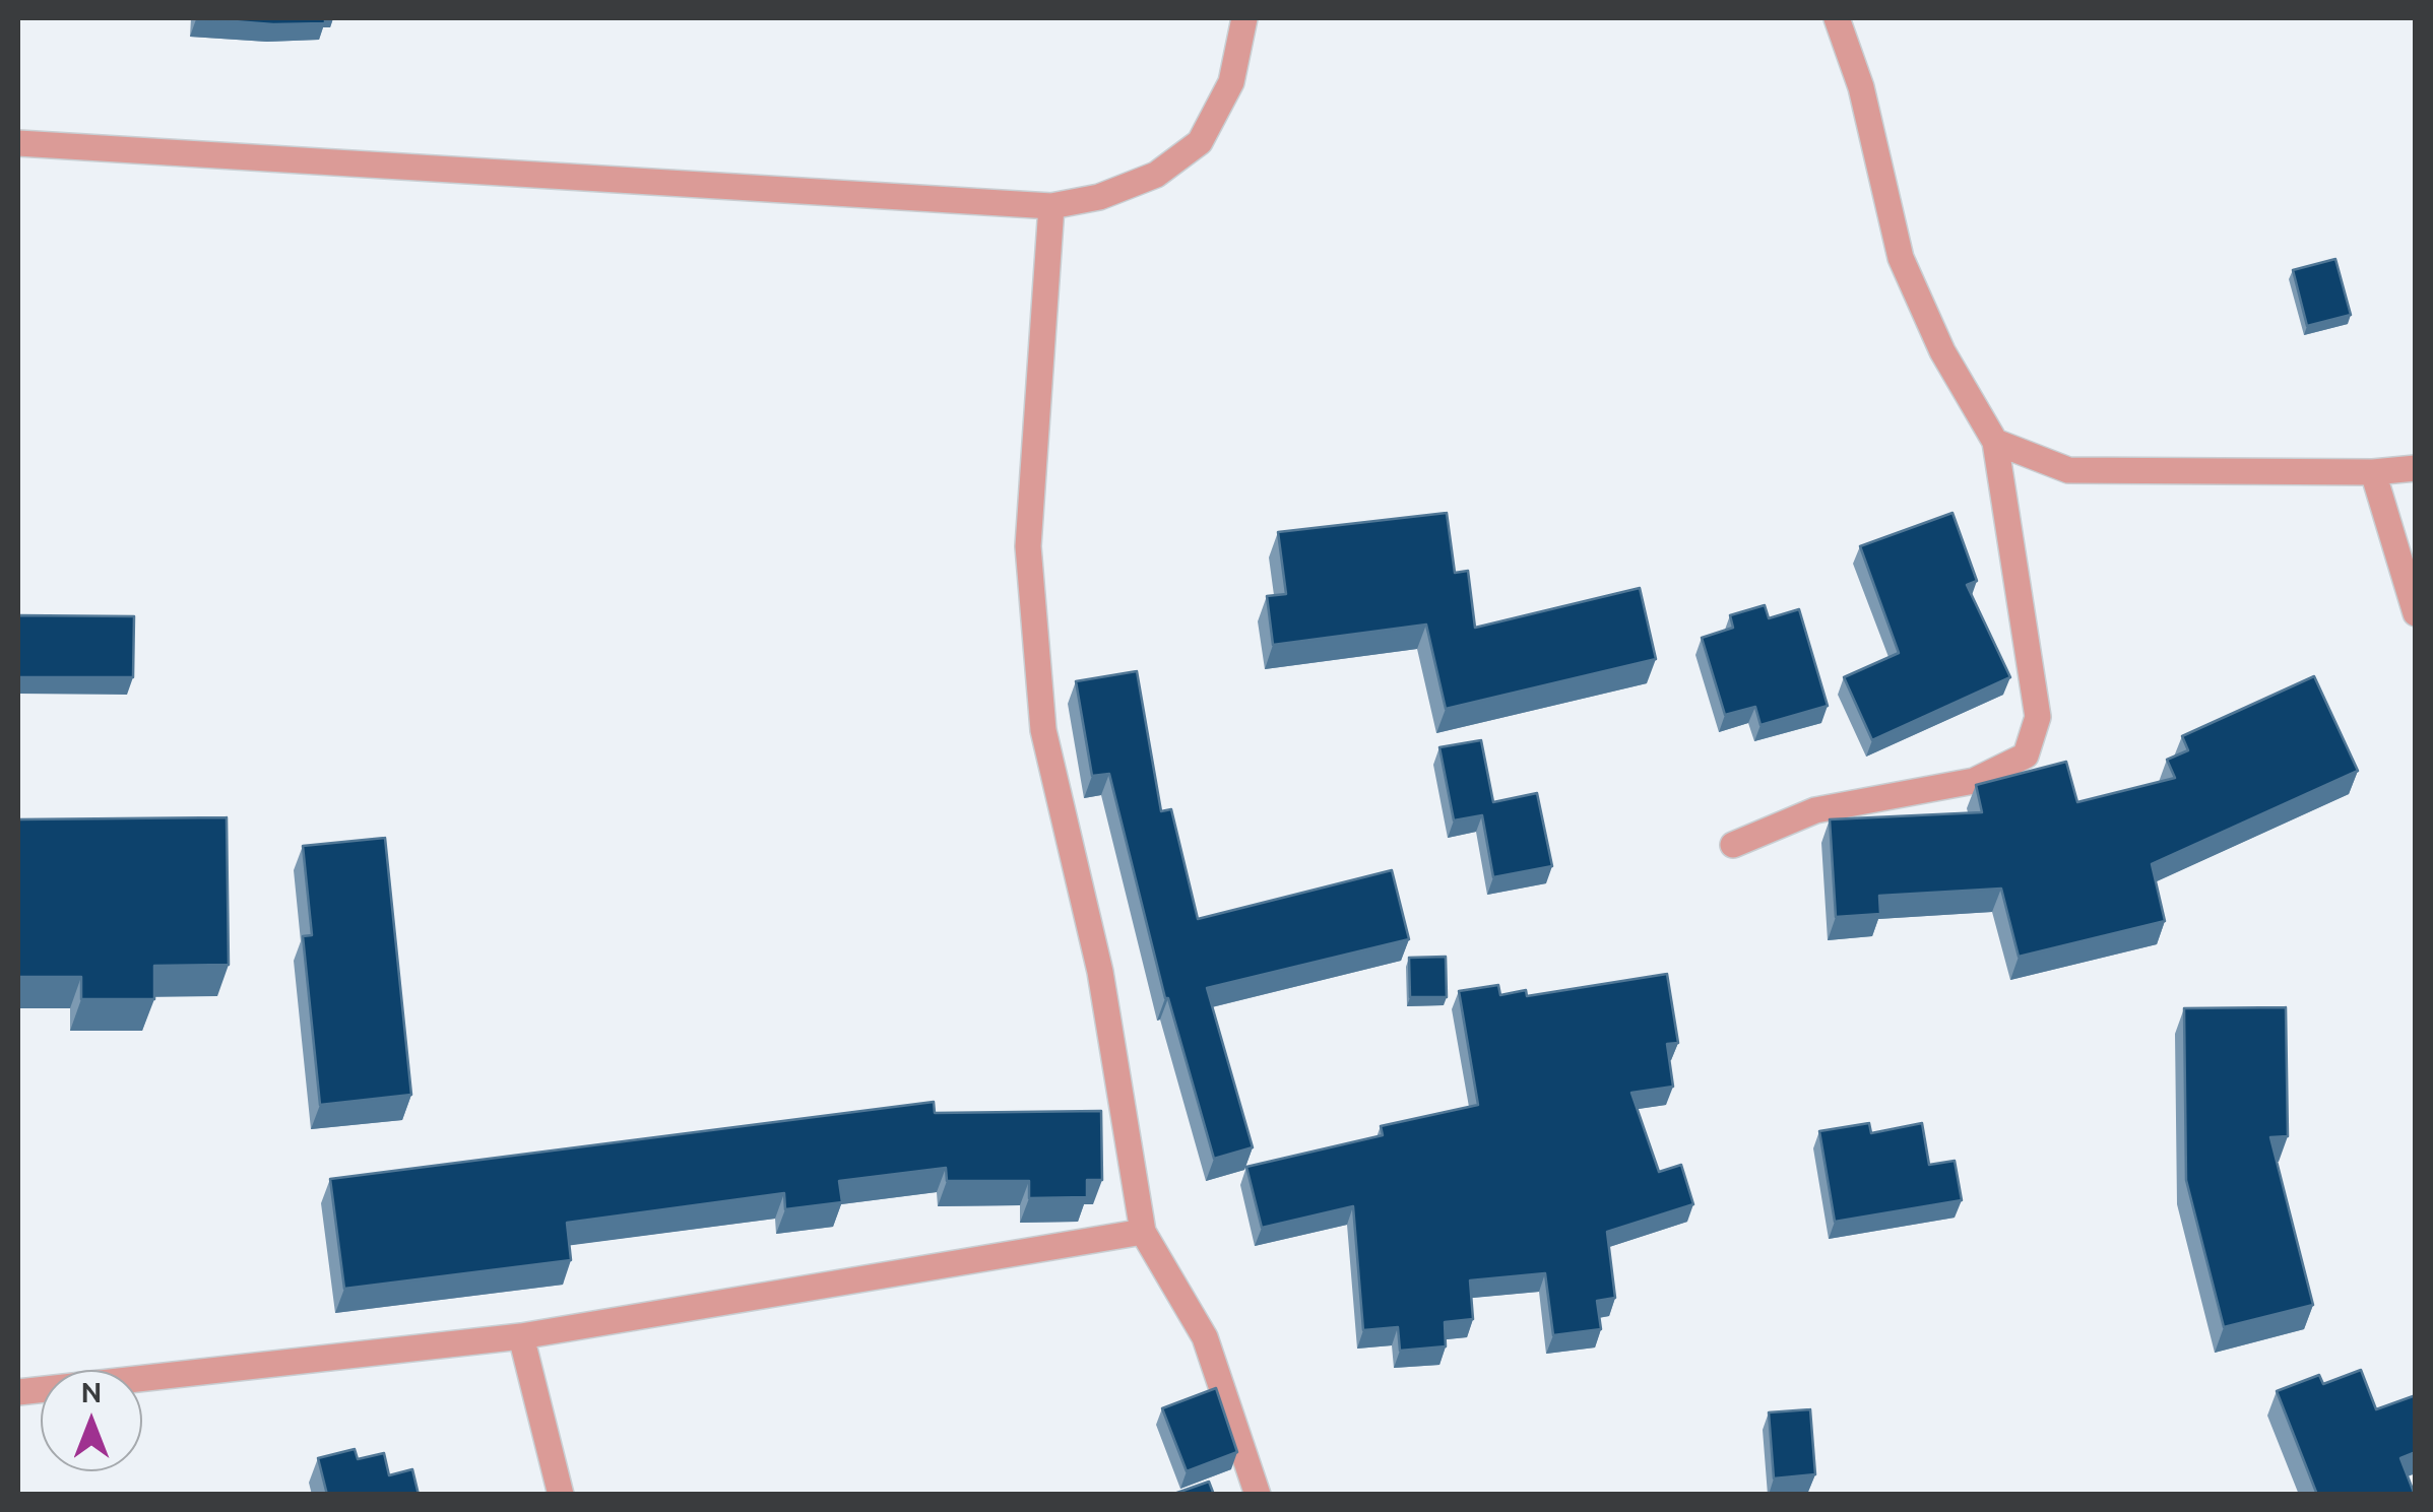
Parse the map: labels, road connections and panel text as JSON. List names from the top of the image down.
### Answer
{
  "north": "top"
}
